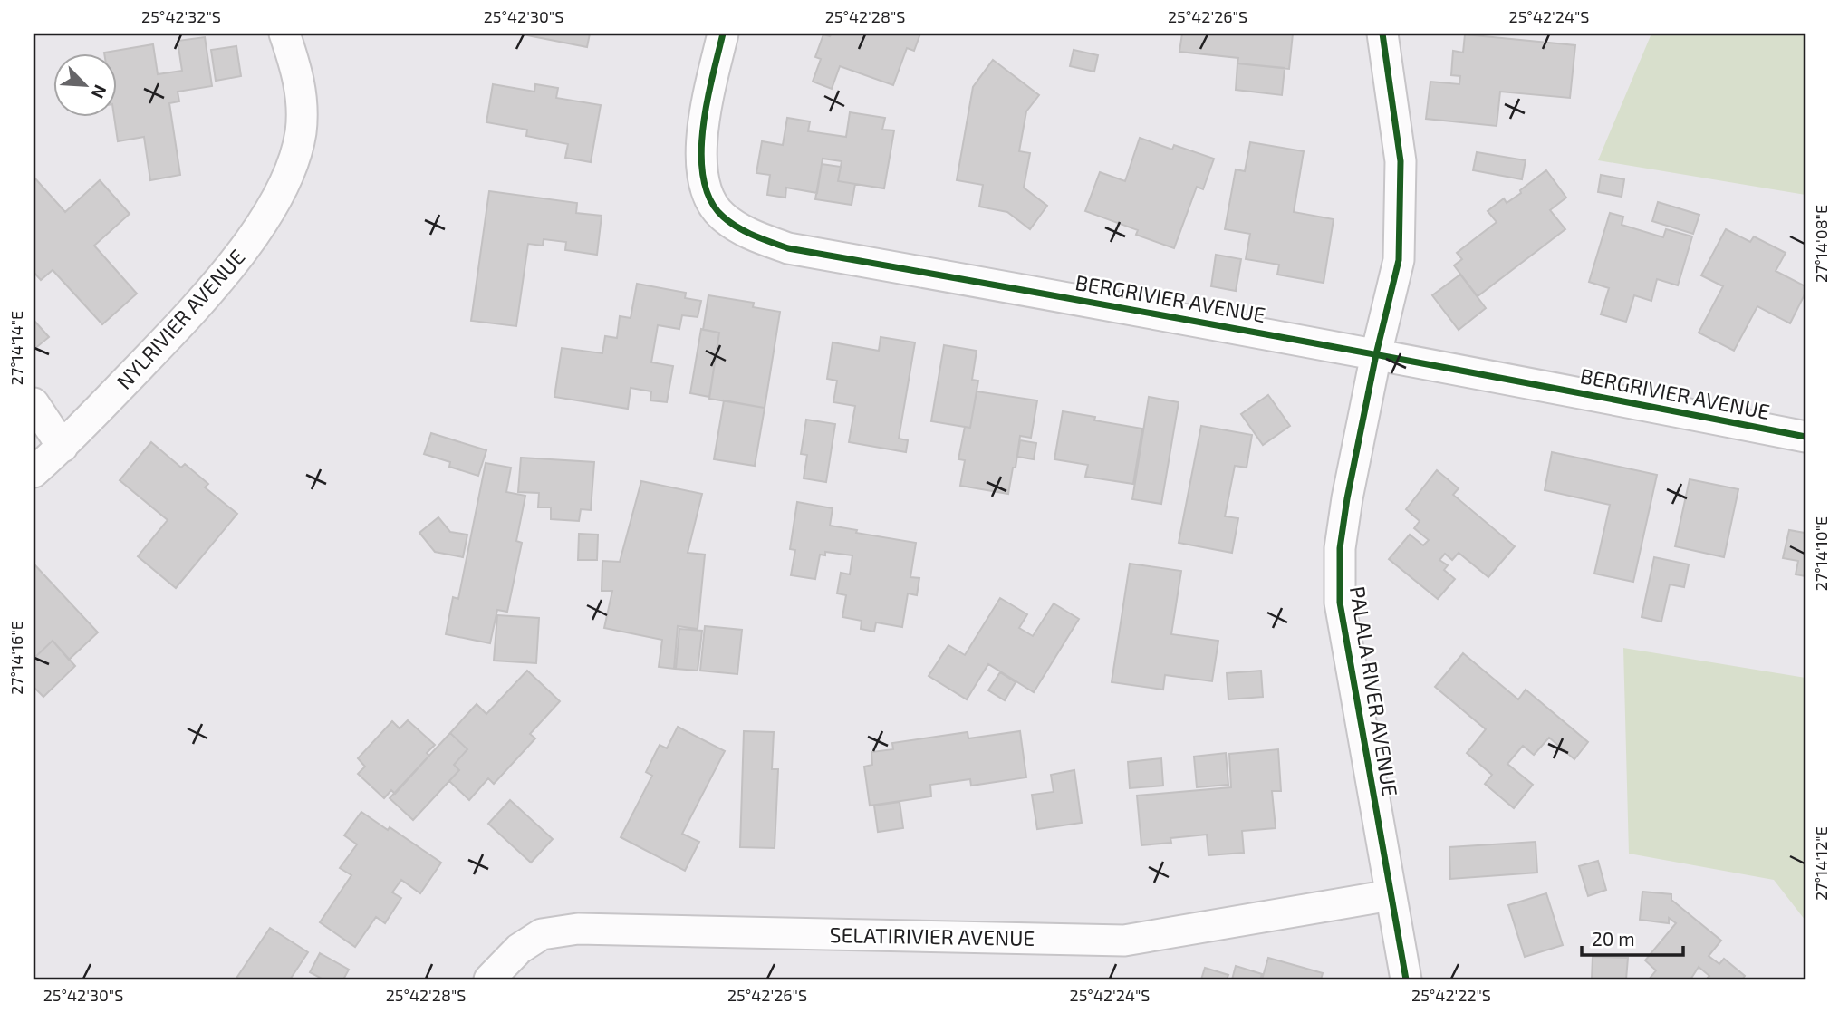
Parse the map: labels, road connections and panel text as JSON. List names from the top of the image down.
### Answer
{
  "streets": {
    "street": [
      "BERGRIVIER AVENUE",
      "NYLRIVIER AVENUE",
      "PALALA RIVER AVENUE",
      "SELATIRIVIER AVENUE"
    ]
  },
  "crossings": [
    ["BERGRIVIER AVENUE", "PALALA RIVER AVENUE"],
    ["PALALA RIVER AVENUE", "SELATIRIVIER AVENUE"]
  ],
  "scale_bar": "20 m",
  "north": "bottom right",
  "coordinates": [
    "25°42'32\"S",
    "25°42'30\"S",
    "25°42'28\"S",
    "25°42'26\"S",
    "25°42'24\"S",
    "27°14'08\"E",
    "27°14'14\"E",
    "27°14'10\"E",
    "27°14'16\"E",
    "27°14'12\"E",
    "25°42'22\"S"
  ]
}
